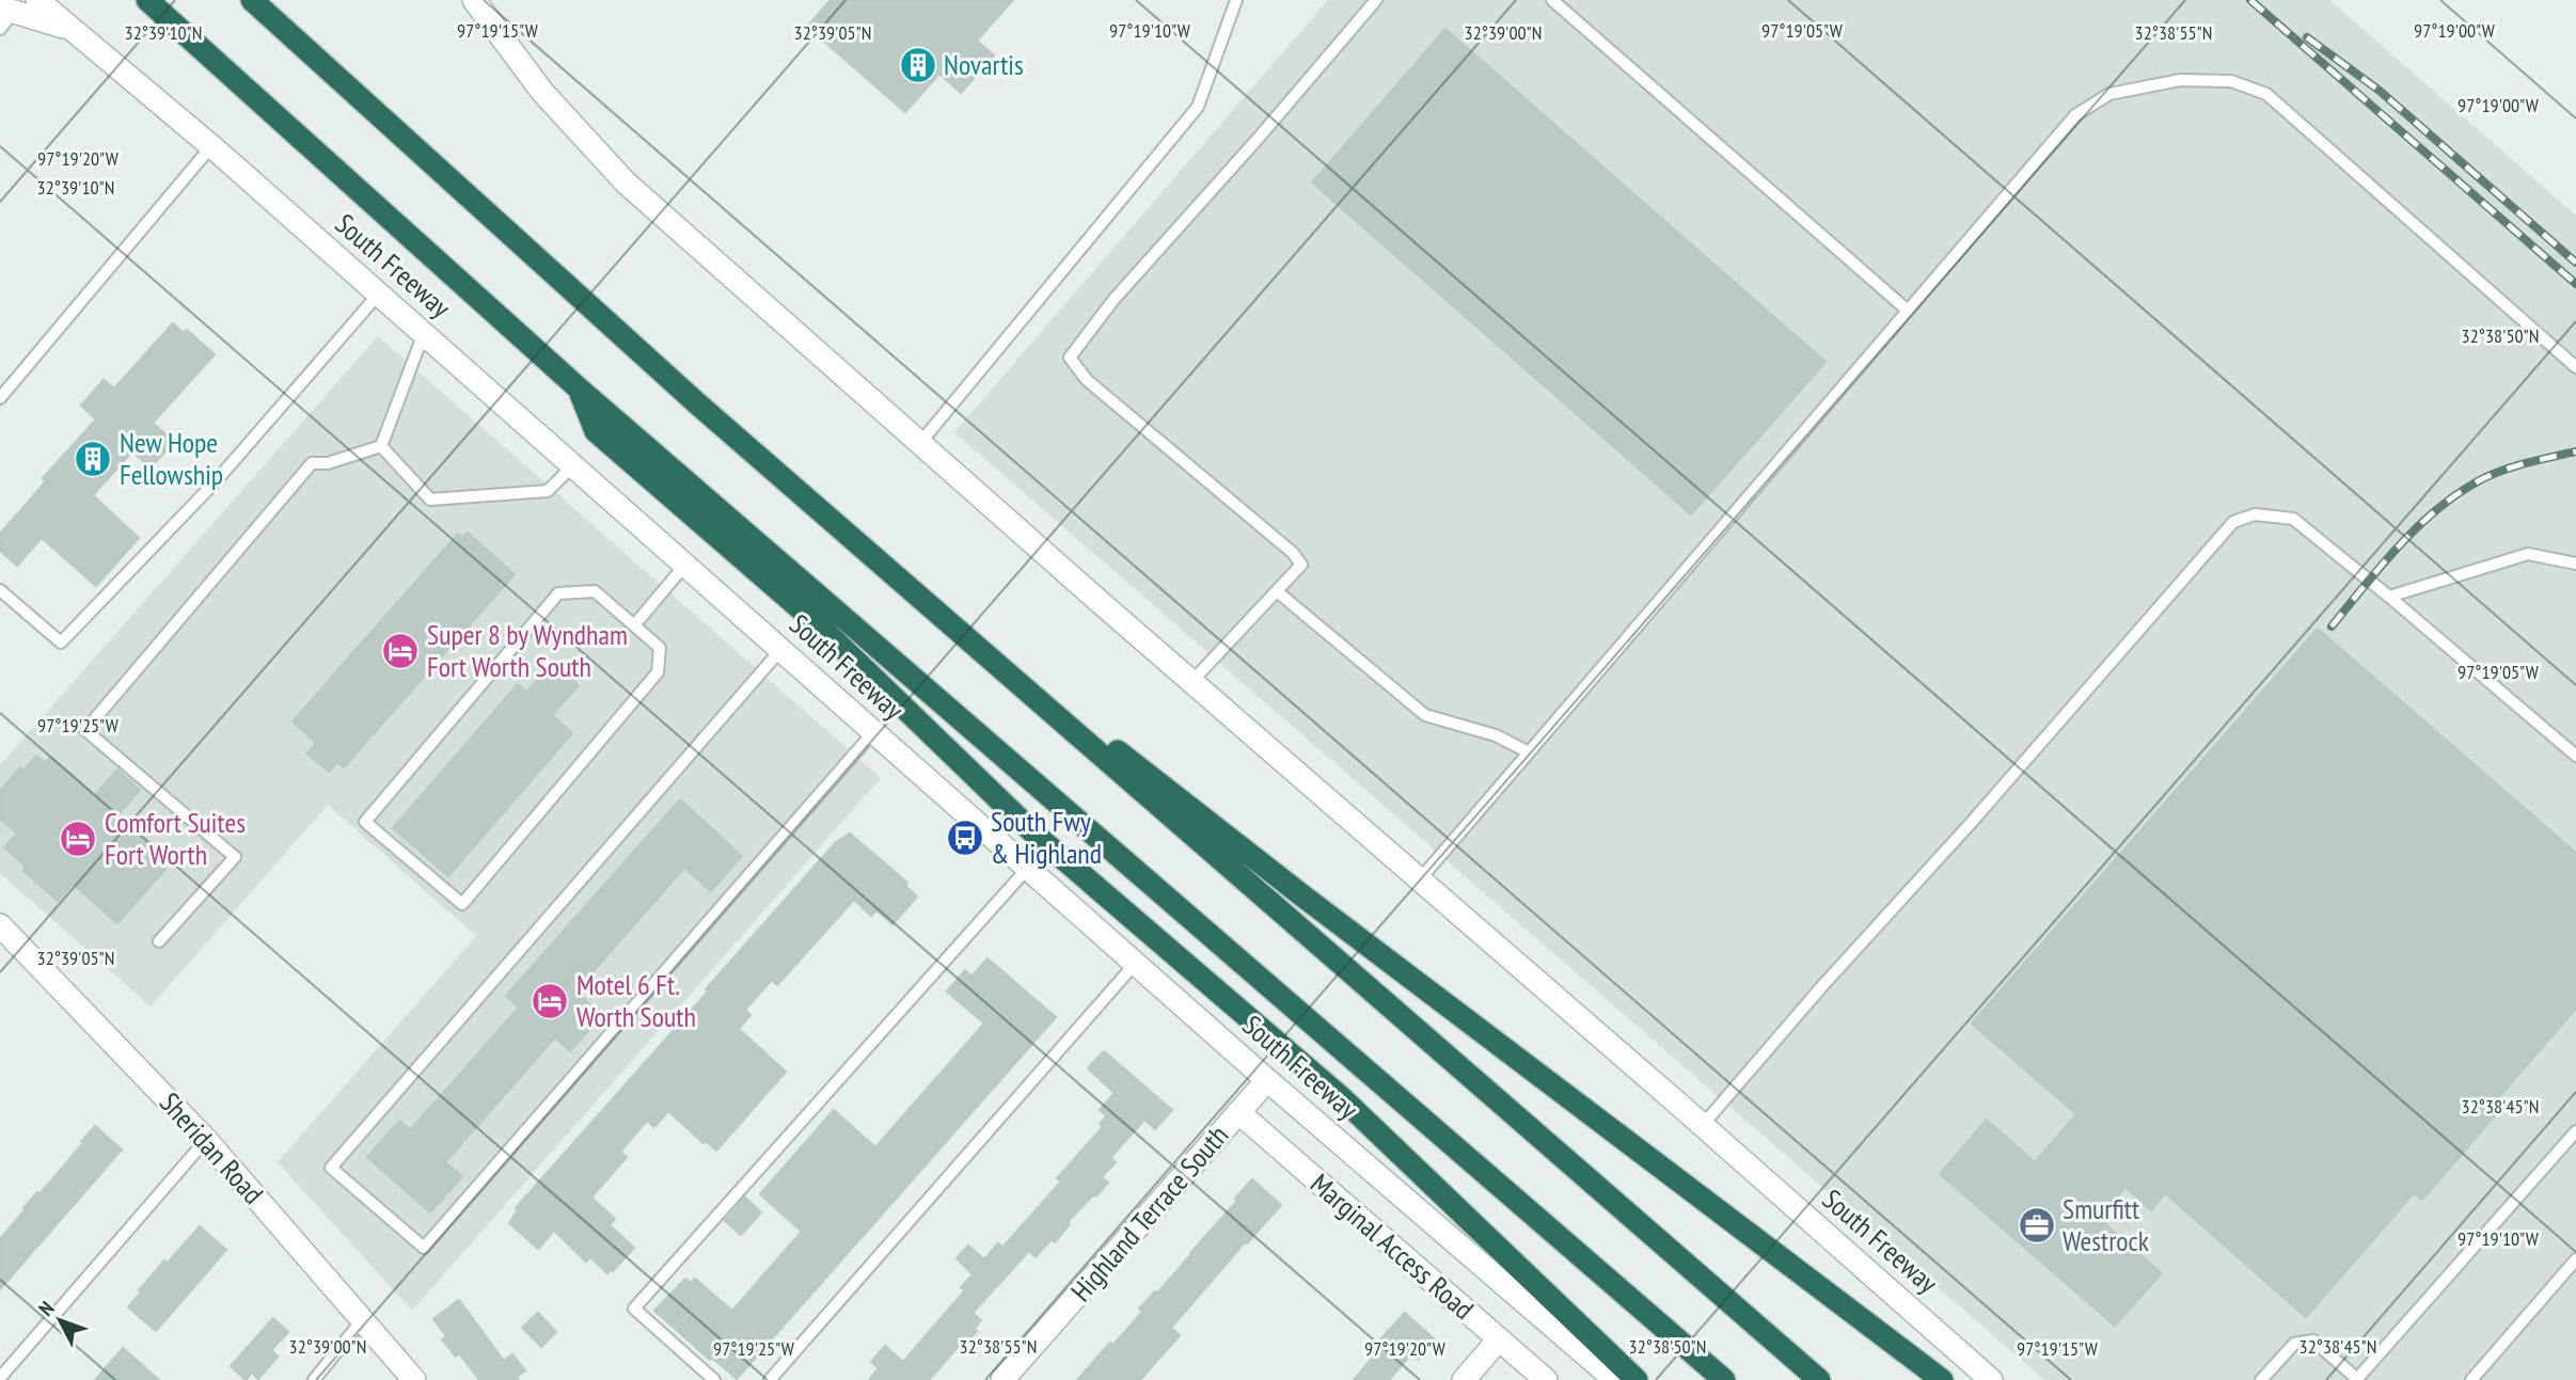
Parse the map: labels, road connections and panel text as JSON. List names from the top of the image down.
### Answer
{
  "streets": {
    "highway": ["South Freeway"],
    "main road": ["Sheridan Road", "Highland Terrace South", "Marginal Access Road"]
  },
  "crossings": [
    ["South Freeway", "Highland Terrace South"],
    ["Highland Terrace South", "Marginal Access Road"]
  ],
  "places": {
    "building": ["Novartis", "New Hope Fellowship"],
    "hotel": ["Super 8 by Wyndham Fort Worth South", "Comfort Suites Fort Worth", "Motel 6 Ft. Worth South"],
    "bus stop": ["South Fwy & Highland"],
    "office": ["Smurfitt Westrock"]
  },
  "north": "top left",
  "coordinates": [
    "97°19'15\"W",
    "97°19'10\"W",
    "97°19'05\"W",
    "97°19'00\"W",
    "32°39'10\"N",
    "32°39'05\"N",
    "32°39'00\"N",
    "32°38'55\"N",
    "97°19'20\"W",
    "32°38'50\"N",
    "97°19'25\"W",
    "32°38'45\"N"
  ]
}
